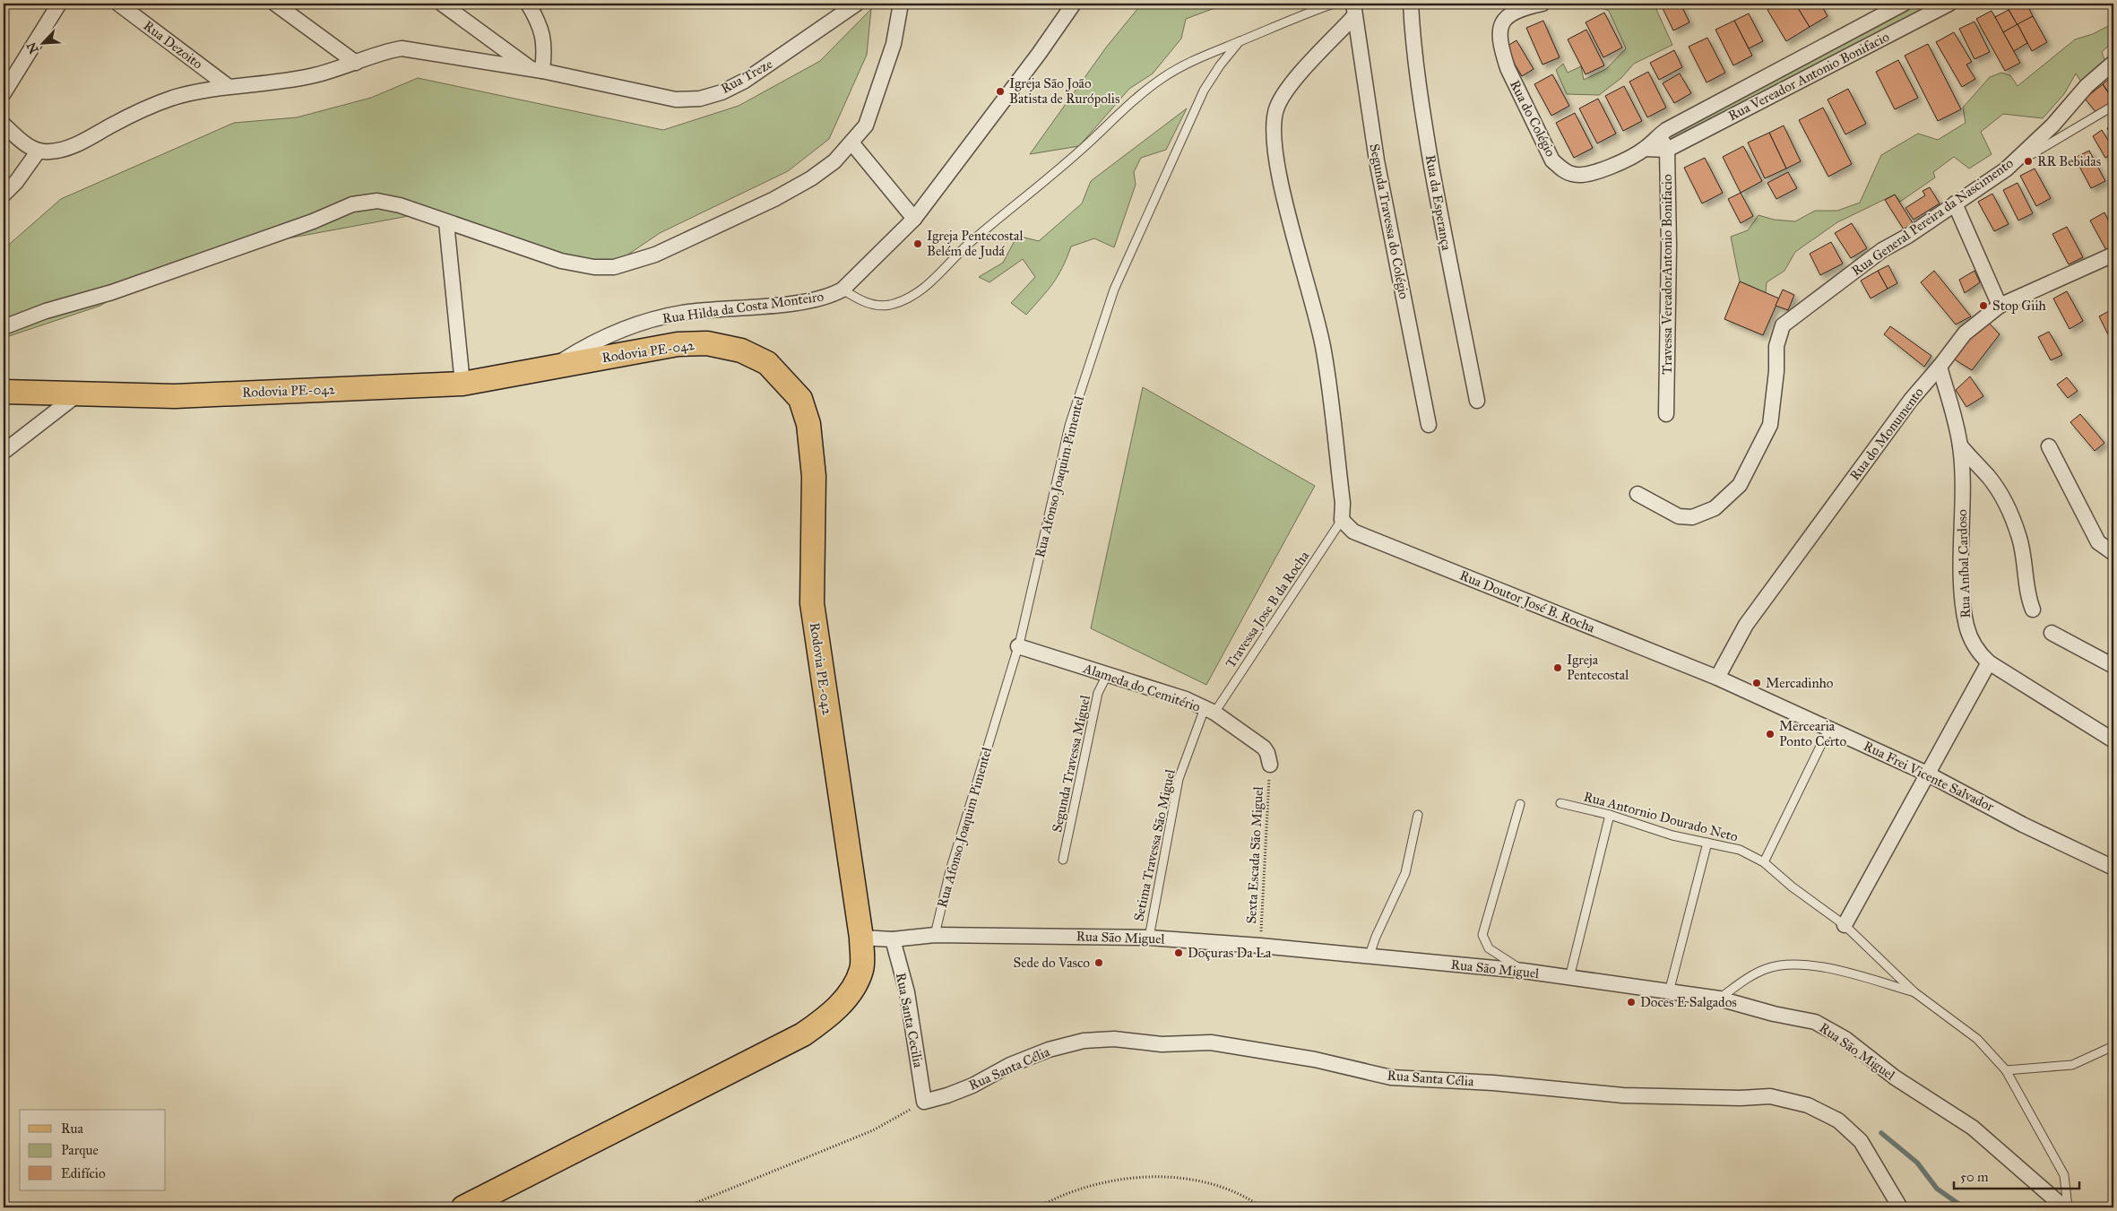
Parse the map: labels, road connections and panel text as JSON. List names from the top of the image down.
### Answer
{
  "streets": {
    "main road": ["Rodovia PE-042"],
    "street": [
      "Rua Dezoito",
      "Rua Treze",
      "Rua Vereador Antonio Bonifacio",
      "Rua do Colégio",
      "Rua da Esperança",
      "Rua General Pereira da Nascimento",
      "Segunda Travessa do Colégio",
      "Travessa VereadorAntonio Bonifacio",
      "Rua Hilda da Costa Monteiro",
      "Rua do Monumento",
      "Rua Aníbal Cardoso",
      "Rua Doutor José B. Rocha",
      "Alameda do Cemitério",
      "Rua Frei Vicente Salvador",
      "Rua São Miguel",
      "Rua Santa Cecilia",
      "Rua Santa Célia"
    ],
    "lane": [
      "Rua Afonso Joaquim Pimentel",
      "Travessa Jose B da Rocha",
      "Segunda Travessa Miguel",
      "Rua Antornio Dourado Neto",
      "Setima Travessa São Miguel"
    ],
    "path": ["Sexta Escada São Miguel"]
  },
  "crossings": [
    ["Rua Dezoito", "Rua Treze"],
    ["Rua Vereador Antonio Bonifacio", "Rua do Colégio"],
    ["Rua Vereador Antonio Bonifacio", "Travessa VereadorAntonio Bonifacio"],
    ["Rua do Colégio", "Travessa VereadorAntonio Bonifacio"],
    ["Rua Hilda da Costa Monteiro", "Rodovia PE-042"],
    ["Rodovia PE-042", "Rua São Miguel"],
    ["Rua do Monumento", "Rua Aníbal Cardoso"],
    ["Rua do Monumento", "Rua Doutor José B. Rocha"],
    ["Rua do Monumento", "Rua Frei Vicente Salvador"],
    ["Rua Afonso Joaquim Pimentel", "Alameda do Cemitério"],
    ["Rua Afonso Joaquim Pimentel", "Rua São Miguel"],
    ["Rua Doutor José B. Rocha", "Travessa Jose B da Rocha"],
    ["Rua Doutor José B. Rocha", "Rua Frei Vicente Salvador"],
    ["Travessa Jose B da Rocha", "Alameda do Cemitério"],
    ["Travessa Jose B da Rocha", "Setima Travessa São Miguel"],
    ["Alameda do Cemitério", "Segunda Travessa Miguel"],
    ["Alameda do Cemitério", "Setima Travessa São Miguel"],
    ["Alameda do Cemitério", "Sexta Escada São Miguel"],
    ["Setima Travessa São Miguel", "Rua São Miguel"],
    ["Sexta Escada São Miguel", "Rua São Miguel"],
    ["Rua São Miguel", "Rua Santa Cecilia"],
    ["Rua Santa Cecilia", "Rua Santa Célia"]
  ],
  "places": [
    "Igreja São João Batista de Rurópolis",
    "RR Bebidas",
    "Igreja Pentecostal Belém de Judá",
    "Stop Giih",
    "Igreja Pentecostal",
    "Mercadinho",
    "Mercearia Ponto Certo",
    "Doçuras Da La",
    "Sede do Vasco",
    "Doces E Salgados"
  ],
  "legend": ["Rua", "Parque", "Edifício"],
  "scale_bar": "50 m",
  "north": "bottom left"
}
